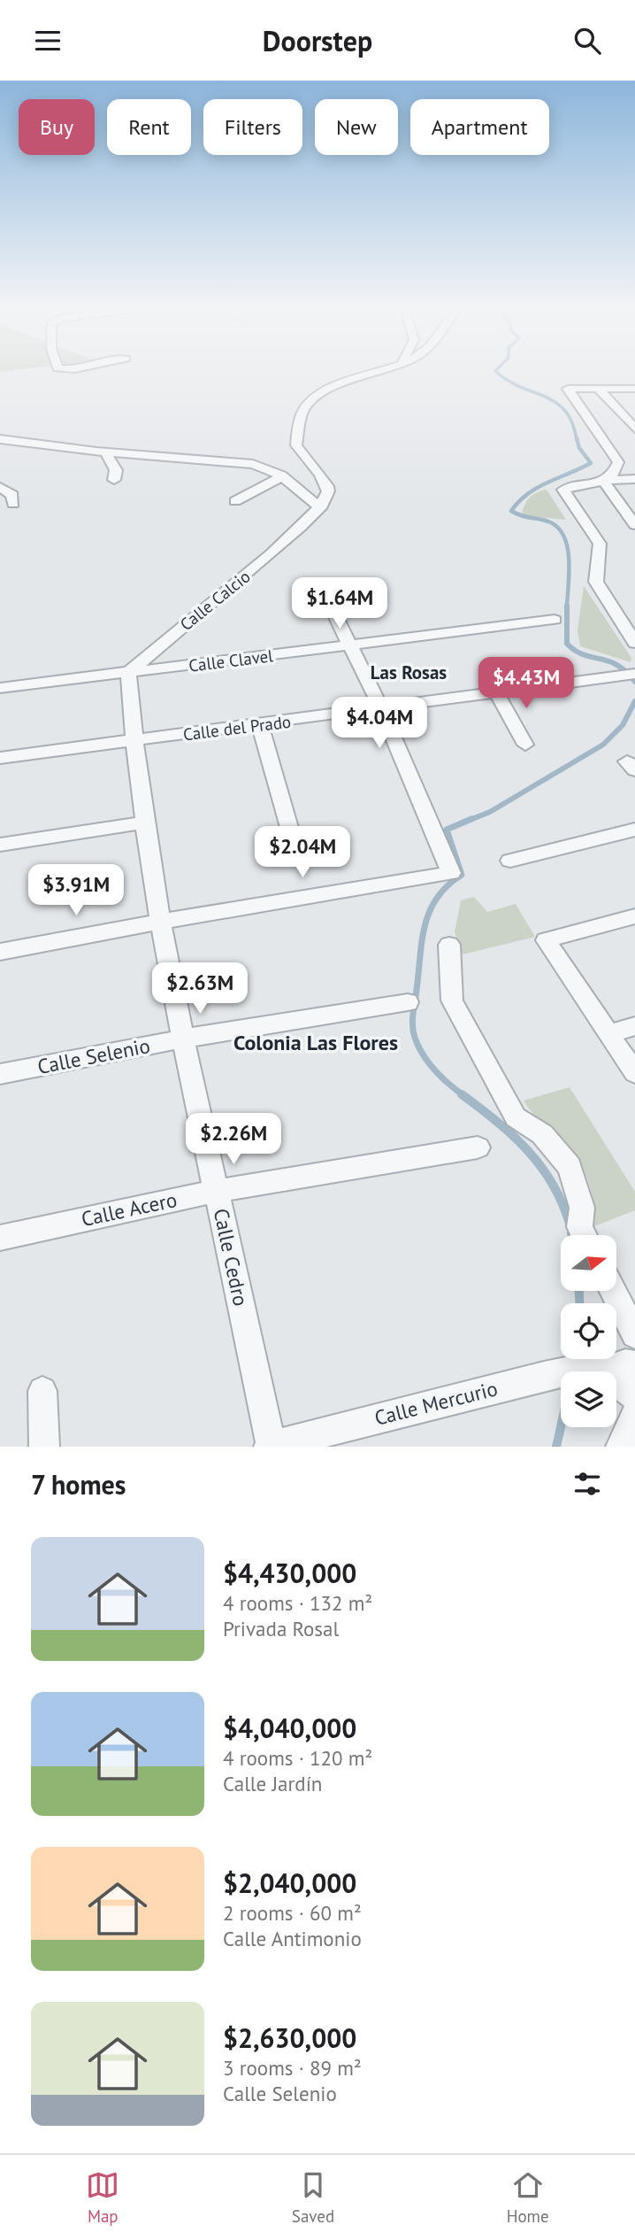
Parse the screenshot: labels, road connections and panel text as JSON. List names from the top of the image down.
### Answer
{
  "streets": {
    "street": [
      "Calle Calcio",
      "Calle Clavel",
      "Calle del Prado",
      "Calle Selenio",
      "Calle Acero",
      "Calle Cedro",
      "Calle Mercurio"
    ]
  },
  "crossings": [
    ["Calle Calcio", "Calle Clavel"],
    ["Calle Selenio", "Calle Cedro"],
    ["Calle Acero", "Calle Cedro"],
    ["Calle Cedro", "Calle Mercurio"]
  ],
  "districts": ["Las Rosas", "Colonia Las Flores"],
  "north": "right",
  "page": {
    "header": "Doorstep",
    "chip": [
      "Buy",
      "Rent",
      "Filters",
      "New",
      "Apartment"
    ],
    "price": [
      "$1.64M",
      "$4.43M",
      "$4.04M",
      "$2.04M",
      "$3.91M",
      "$2.63M",
      "$2.26M"
    ],
    "heading": "7 homes",
    "list": [
      {
        "name": "$4,430,000",
        "note": "4 rooms · 132 m² · Privada Rosal"
      },
      {
        "name": "$4,040,000",
        "note": "4 rooms · 120 m² · Calle Jardín"
      },
      {
        "name": "$2,040,000",
        "note": "2 rooms · 60 m² · Calle Antimonio"
      },
      {
        "name": "$2,630,000",
        "note": "3 rooms · 89 m² · Calle Selenio"
      }
    ],
    "tabs": ["Map", "Saved", "Home"]
  }
}
